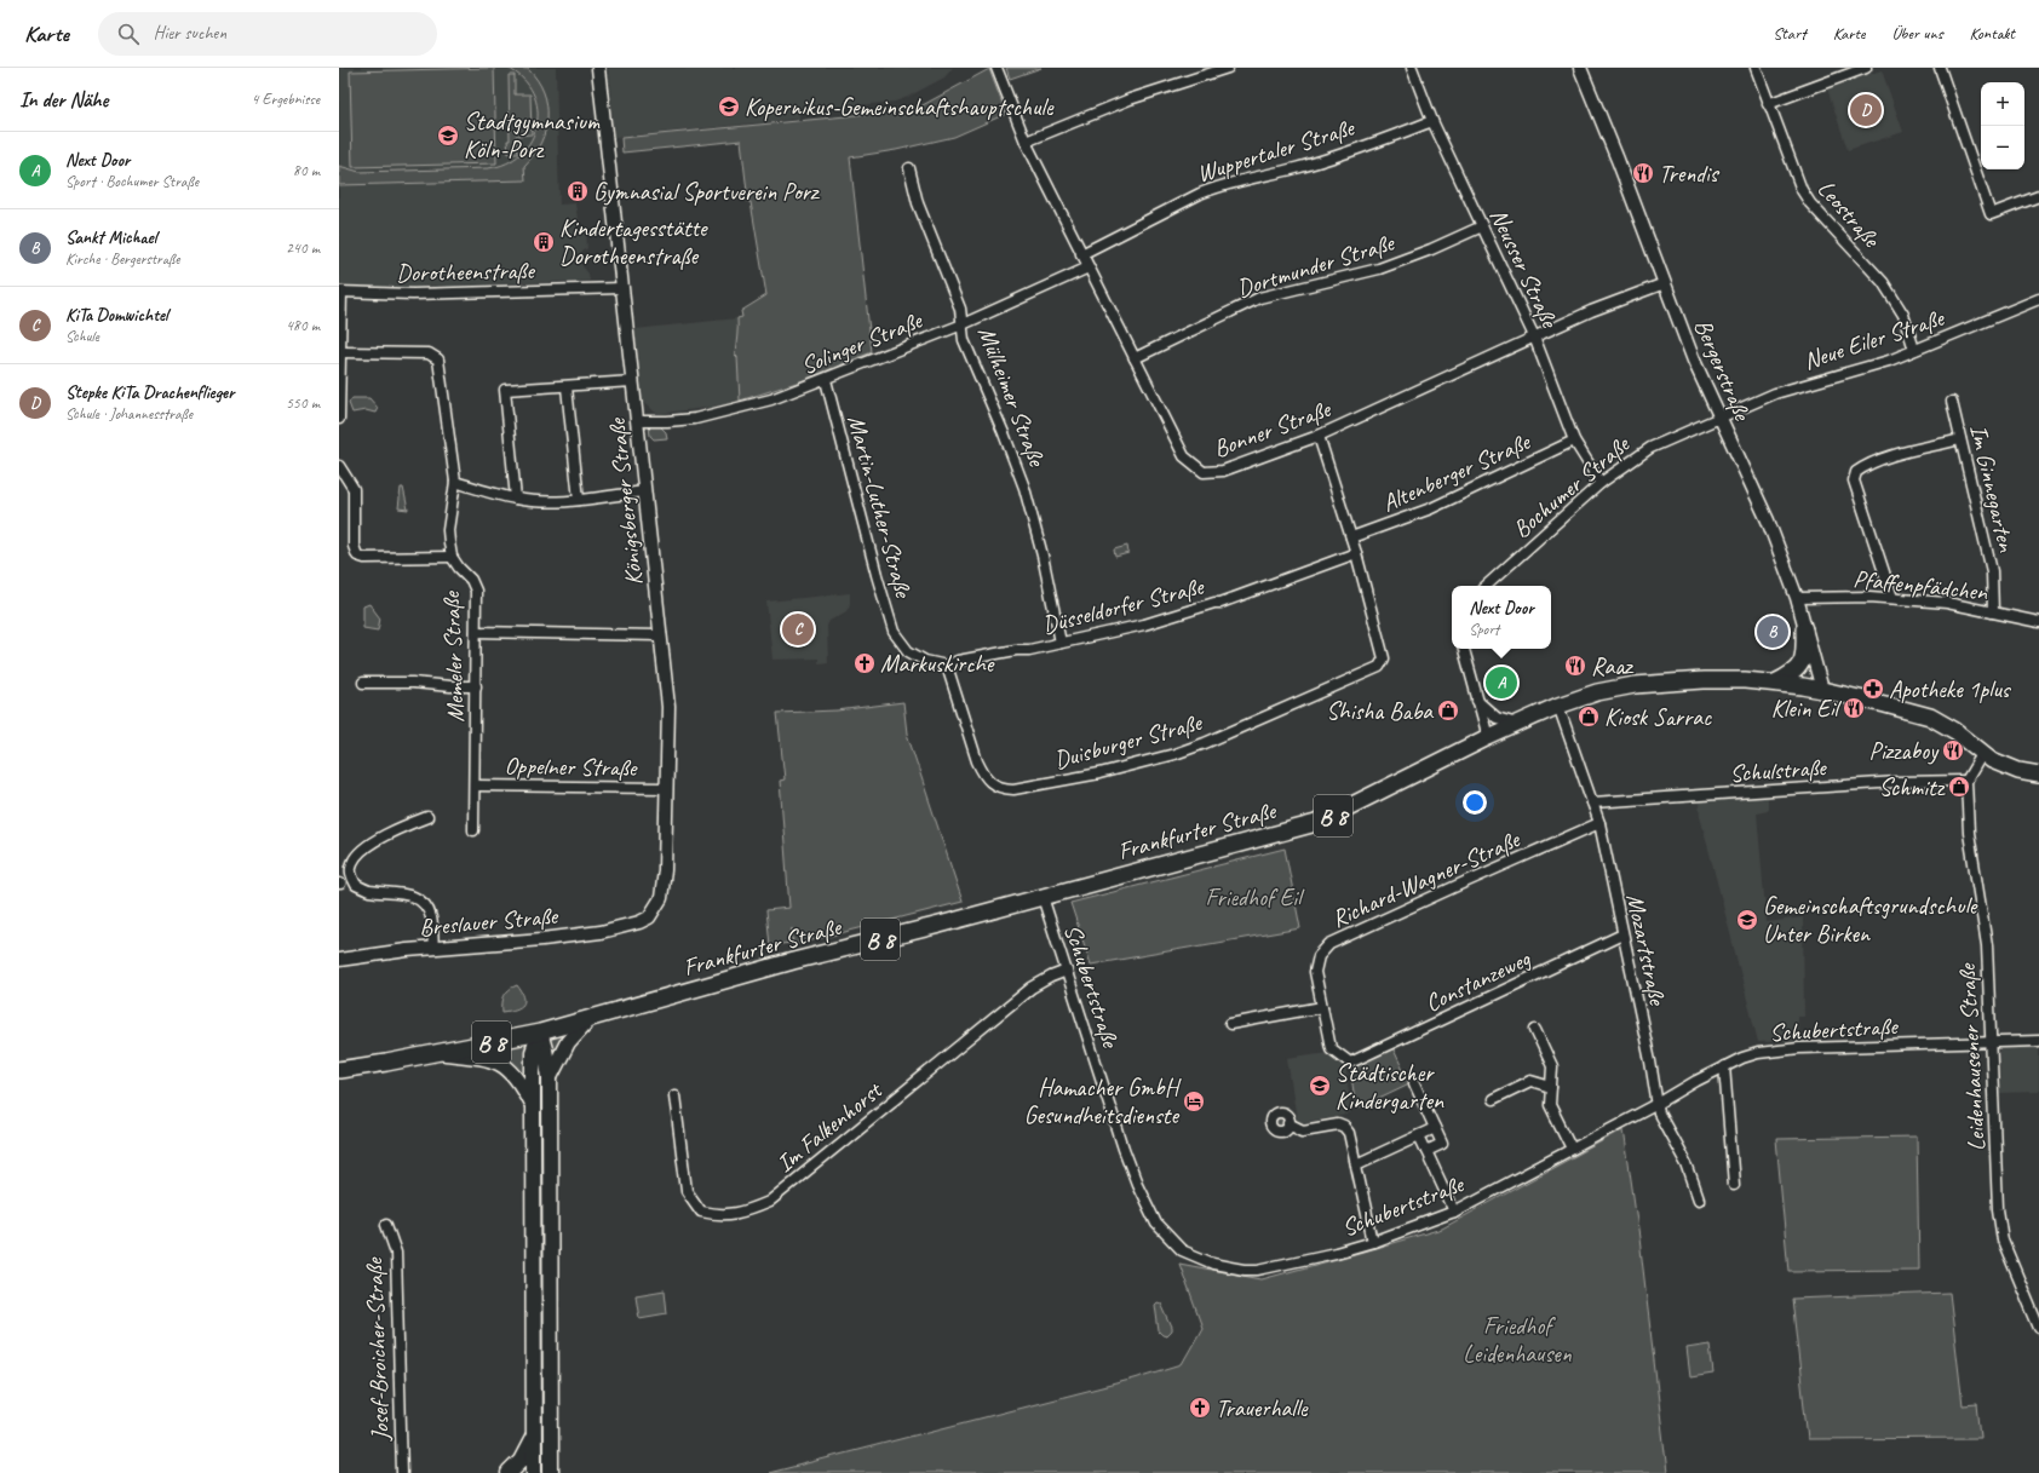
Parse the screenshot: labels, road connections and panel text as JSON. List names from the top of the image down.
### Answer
{
  "streets": {
    "main road": ["B 8", "Frankfurter Straße"],
    "street": [
      "Wuppertaler Straße",
      "Leostraße",
      "Dortmunder Straße",
      "Neusser Straße",
      "Dorotheenstraße",
      "Neue Eiler Straße",
      "Solinger Straße",
      "Bergerstraße",
      "Mülheimer Straße",
      "Bonner Straße",
      "Altenberger Straße",
      "Bochumer Straße",
      "Im Ginnegarten",
      "Königsberger Straße",
      "Martin-Luther-Straße",
      "Pfaffenpfädchen",
      "Düsseldorfer Straße",
      "Memeler Straße",
      "Duisburger Straße",
      "Oppelner Straße",
      "Schulstraße",
      "Richard-Wagner-Straße",
      "Breslauer Straße",
      "Mozartstraße",
      "Constanzeweg",
      "Schubertstraße",
      "Leidenhausener Straße",
      "Im Falkenhorst",
      "Josef-Broicher-Straße"
    ]
  },
  "crossings": [
    ["Wuppertaler Straße", "Neusser Straße"],
    ["Wuppertaler Straße", "Bonner Straße"],
    ["Leostraße", "Neue Eiler Straße"],
    ["Dortmunder Straße", "Neusser Straße"],
    ["Dortmunder Straße", "Bonner Straße"],
    ["Neusser Straße", "Bonner Straße"],
    ["Neusser Straße", "Altenberger Straße"],
    ["Neusser Straße", "Bochumer Straße"],
    ["Dorotheenstraße", "Königsberger Straße"],
    ["Neue Eiler Straße", "Bergerstraße"],
    ["Neue Eiler Straße", "Bochumer Straße"],
    ["Solinger Straße", "Mülheimer Straße"],
    ["Solinger Straße", "Bonner Straße"],
    ["Solinger Straße", "Königsberger Straße"],
    ["Solinger Straße", "Martin-Luther-Straße"],
    ["Bergerstraße", "Bonner Straße"],
    ["Bergerstraße", "Bochumer Straße"],
    ["Bergerstraße", "Pfaffenpfädchen"],
    ["Bergerstraße", "Frankfurter Straße"],
    ["Mülheimer Straße", "Düsseldorfer Straße"],
    ["Im Ginnegarten", "Pfaffenpfädchen"],
    ["Königsberger Straße", "Oppelner Straße"],
    ["Königsberger Straße", "Breslauer Straße"],
    ["Martin-Luther-Straße", "Düsseldorfer Straße"],
    ["Martin-Luther-Straße", "Duisburger Straße"],
    ["Düsseldorfer Straße", "Duisburger Straße"],
    ["Memeler Straße", "Oppelner Straße"],
    ["Schulstraße", "Mozartstraße"],
    ["Schulstraße", "Leidenhausener Straße"],
    ["Frankfurter Straße", "Mozartstraße"],
    ["Frankfurter Straße", "Schubertstraße"],
    ["Richard-Wagner-Straße", "Mozartstraße"],
    ["Richard-Wagner-Straße", "Constanzeweg"],
    ["Mozartstraße", "Constanzeweg"],
    ["Mozartstraße", "Schubertstraße"],
    ["Schubertstraße", "Leidenhausener Straße"],
    ["Schubertstraße", "Im Falkenhorst"]
  ],
  "parks": ["Friedhof Eil", "Friedhof Leidenhausen"],
  "places": {
    "school or university": [
      "Kopernikus-Gemeinschaftshauptschule",
      "Stadtgymnasium Köln-Porz",
      "Gemeinschaftsgrundschule Unter Birken",
      "Städtischer Kindergarten"
    ],
    "restaurant": [
      "Trendis",
      "Raaz",
      "Klein Eil",
      "Pizzaboy"
    ],
    "building": ["Gymnasial Sportverein Porz", "Kindertagesstätte Dorotheenstraße"],
    "church": ["Markuskirche", "Trauerhalle"],
    "pharmacy": ["Apotheke 1plus"],
    "shop": ["Shisha Baba", "Kiosk Sarrac", "Schmitz"],
    "hotel": ["Hamacher GmbH Gesundheitsdienste"]
  },
  "page": {
    "header": "Karte",
    "search": "Hier suchen",
    "nav": [
      "Start",
      "Karte",
      "Über uns",
      "Kontakt"
    ],
    "heading": ["In der Nähe", "4 Ergebnisse"],
    "map_buttons": ["+", "−"],
    "pins": [
      "D",
      "C",
      "B",
      "A"
    ],
    "list": [
      {
        "mark": "A",
        "name": "Next Door",
        "note": "Sport · Bochumer Straße",
        "value": "80 m"
      },
      {
        "mark": "B",
        "name": "Sankt Michael",
        "note": "Kirche · Bergerstraße",
        "value": "240 m"
      },
      {
        "mark": "C",
        "name": "KiTa Domwichtel",
        "note": "Schule",
        "value": "480 m"
      },
      {
        "mark": "D",
        "name": "Stepke KiTa Drachenflieger",
        "note": "Schule · Johannesstraße",
        "value": "550 m"
      }
    ],
    "popup": ["Next Door", "Sport"]
  }
}
